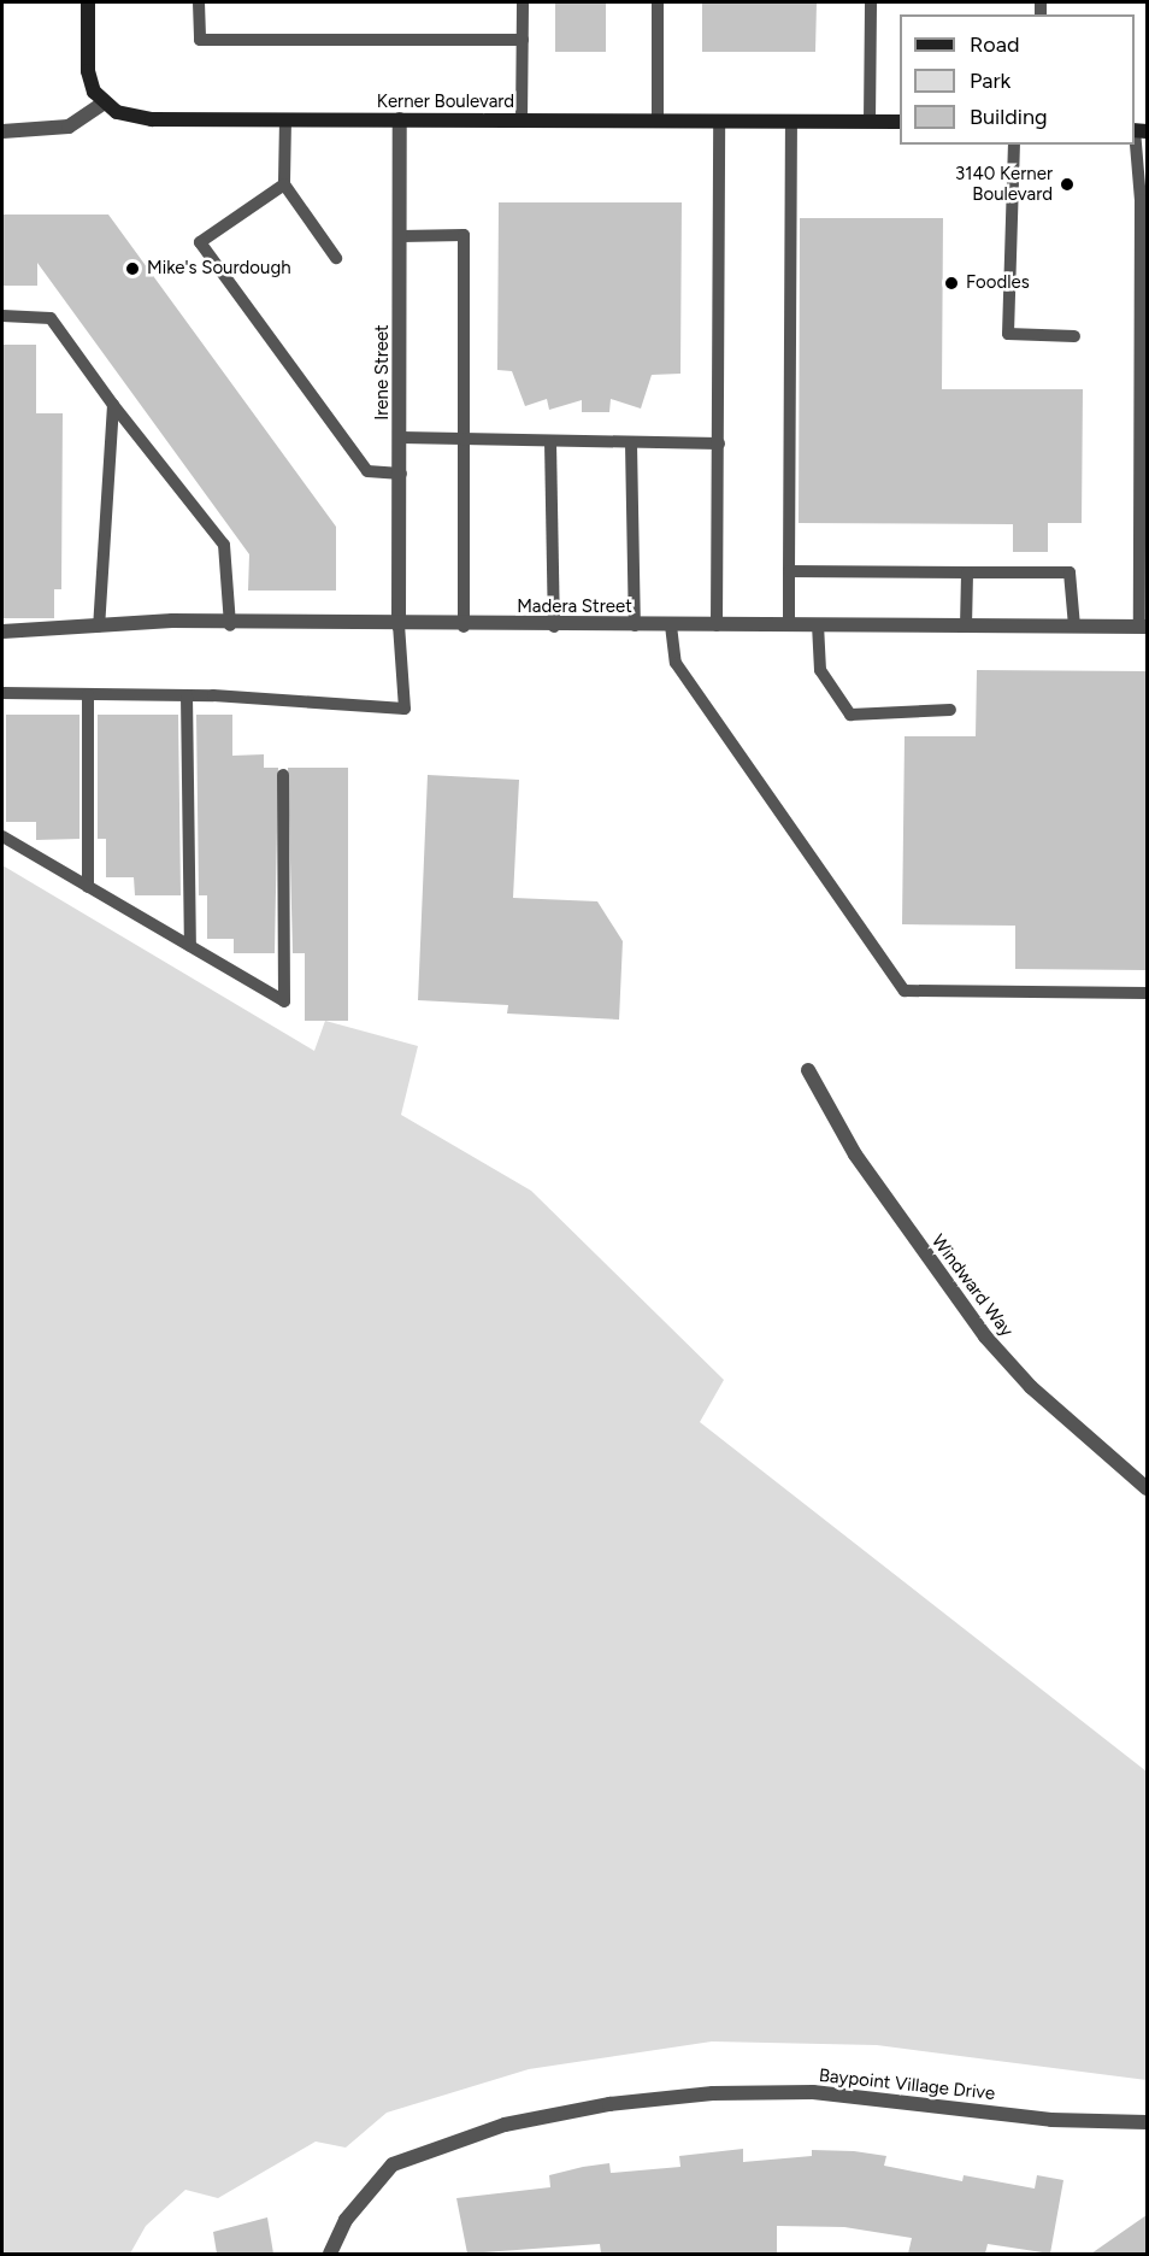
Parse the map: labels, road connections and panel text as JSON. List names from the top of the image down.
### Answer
{
  "streets": {
    "street": [
      "Kerner Boulevard",
      "Irene Street",
      "Madera Street",
      "Windward Way",
      "Baypoint Village Drive"
    ]
  },
  "crossings": [
    ["Kerner Boulevard", "Irene Street"],
    ["Irene Street", "Madera Street"]
  ],
  "places": ["3140 Kerner Boulevard", "Mike's Sourdough", "Foodles"],
  "legend": ["Road", "Park", "Building"]
}
